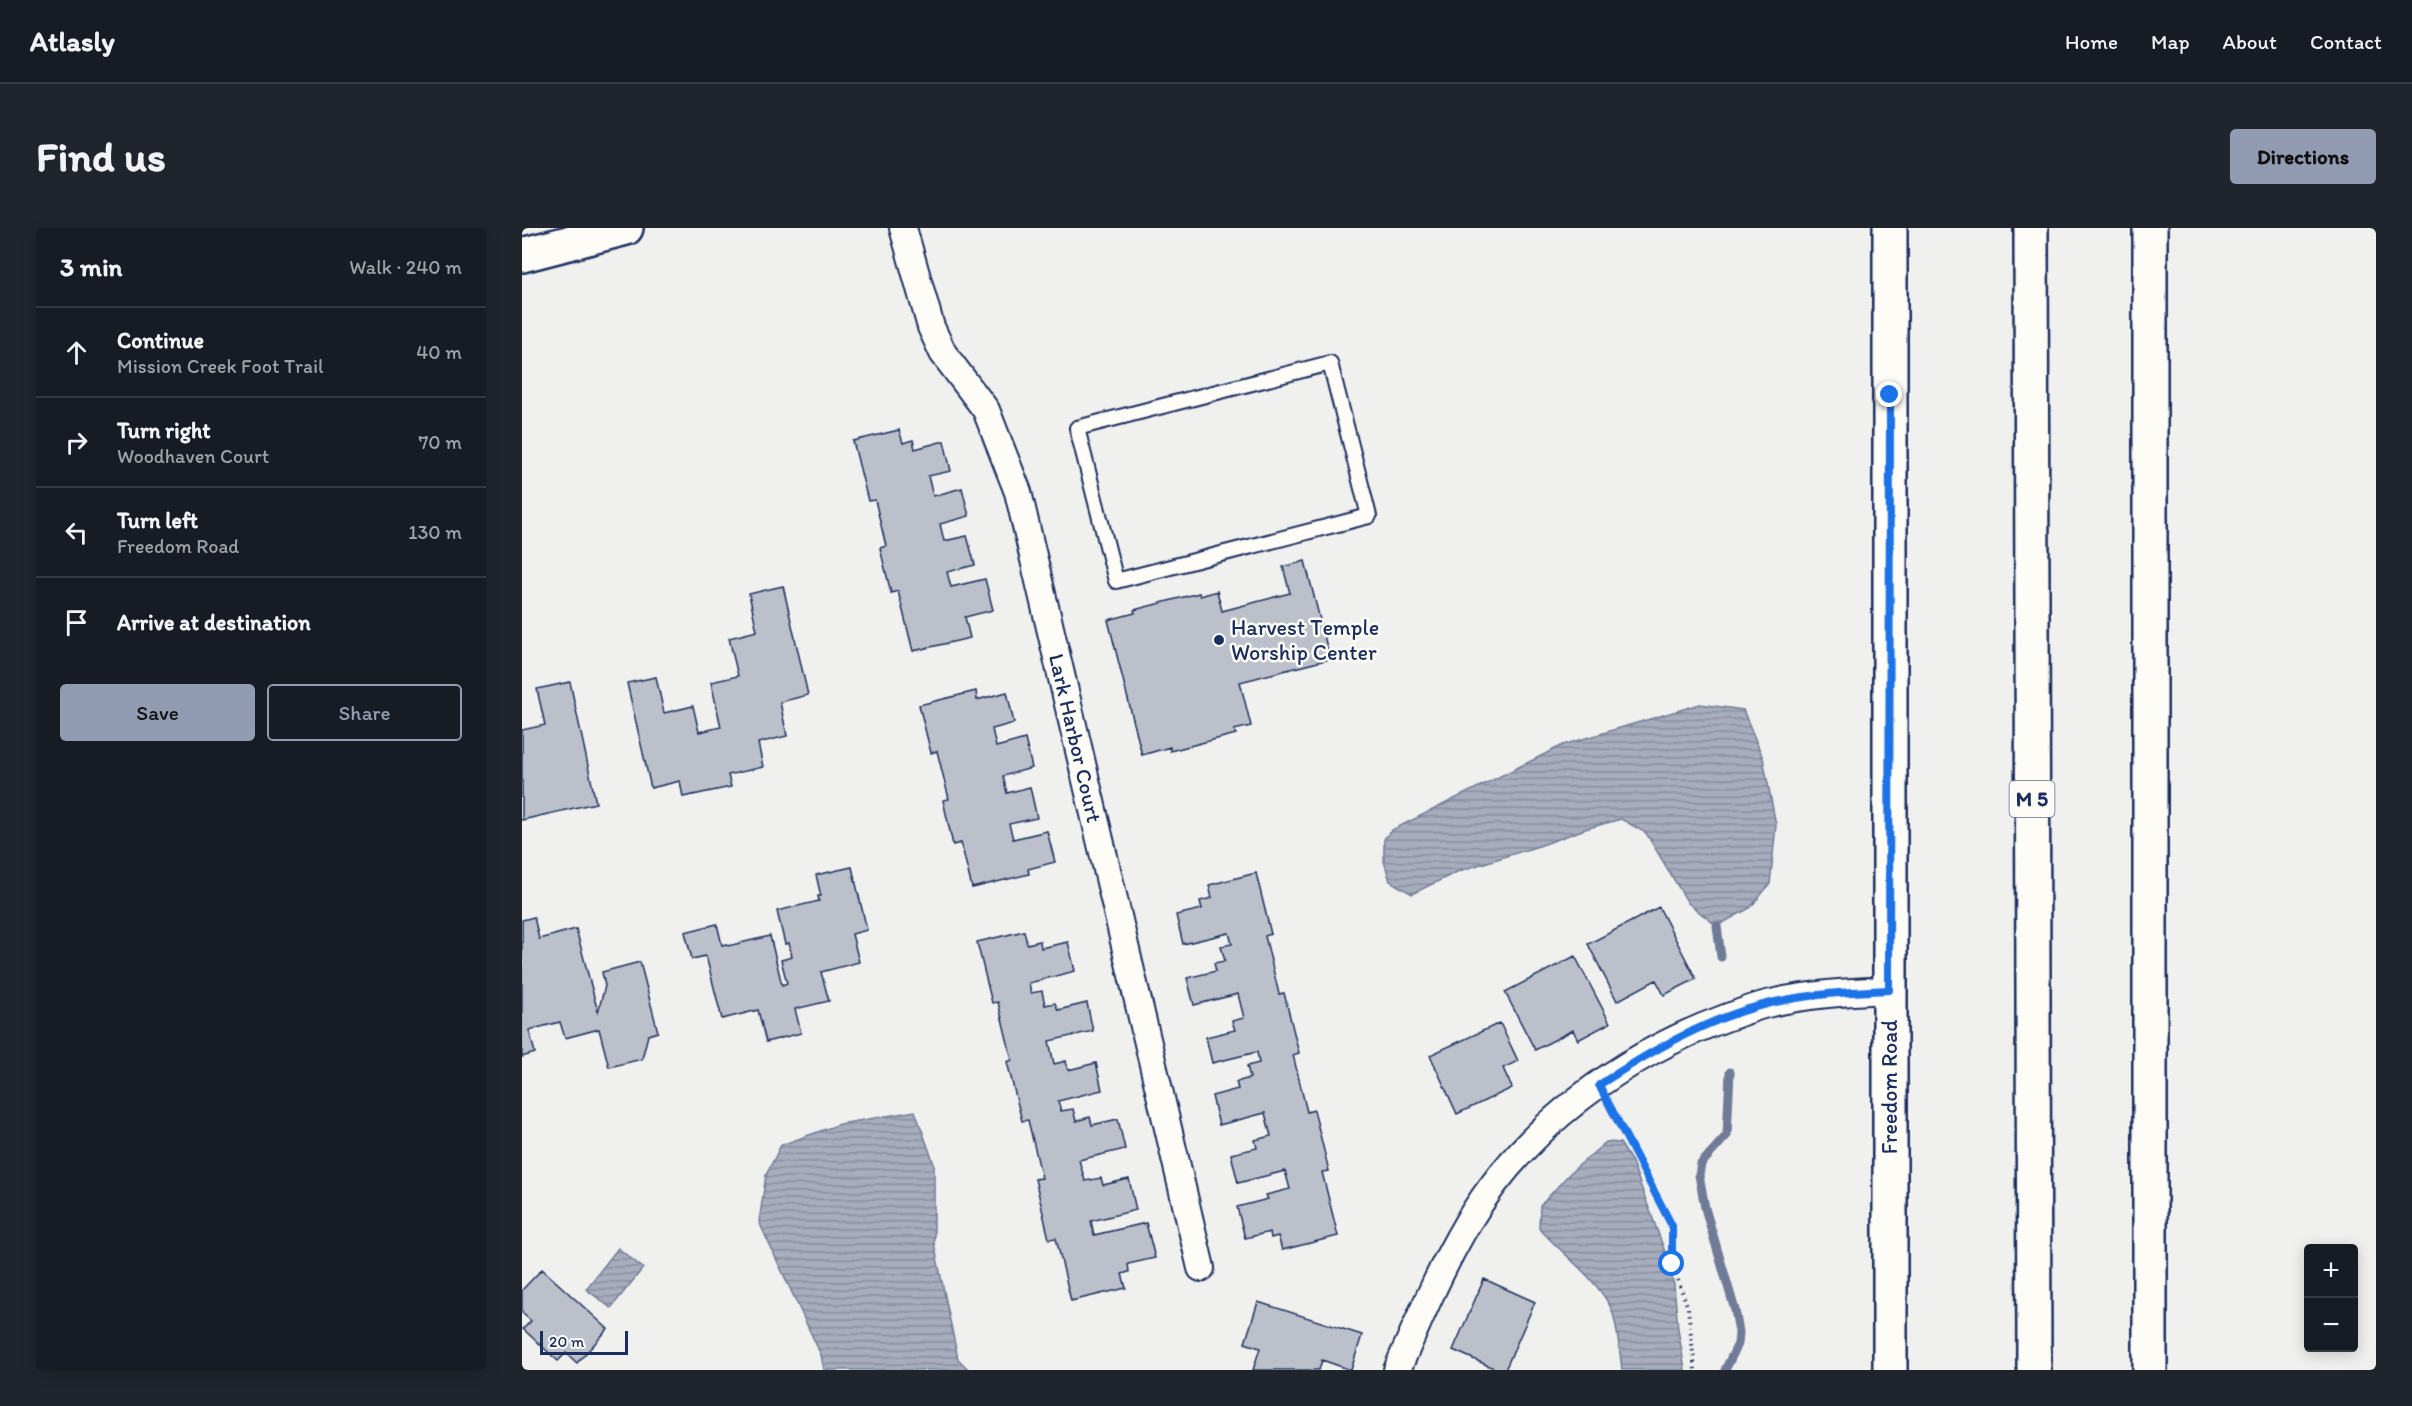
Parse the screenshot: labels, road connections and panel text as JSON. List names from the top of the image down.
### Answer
{
  "streets": {
    "main road": ["M 5", "Freedom Road"],
    "street": ["Lark Harbor Court"]
  },
  "places": ["Harvest Temple Worship Center"],
  "scale_bar": "20 m",
  "page": {
    "header": "Atlasly",
    "nav": [
      "Home",
      "Map",
      "About",
      "Contact"
    ],
    "buttons": [
      "Directions",
      ["Save", "Share"]
    ],
    "title": "Find us",
    "heading": ["3 min", "Walk · 240 m"],
    "list": [
      ["Continue", "Mission Creek Foot Trail", "40 m"],
      ["Turn right", "Woodhaven Court", "70 m"],
      ["Turn left", "Freedom Road", "130 m"],
      "Arrive at destination"
    ],
    "map_buttons": ["+", "−"],
    "scale": "20 m"
  }
}
